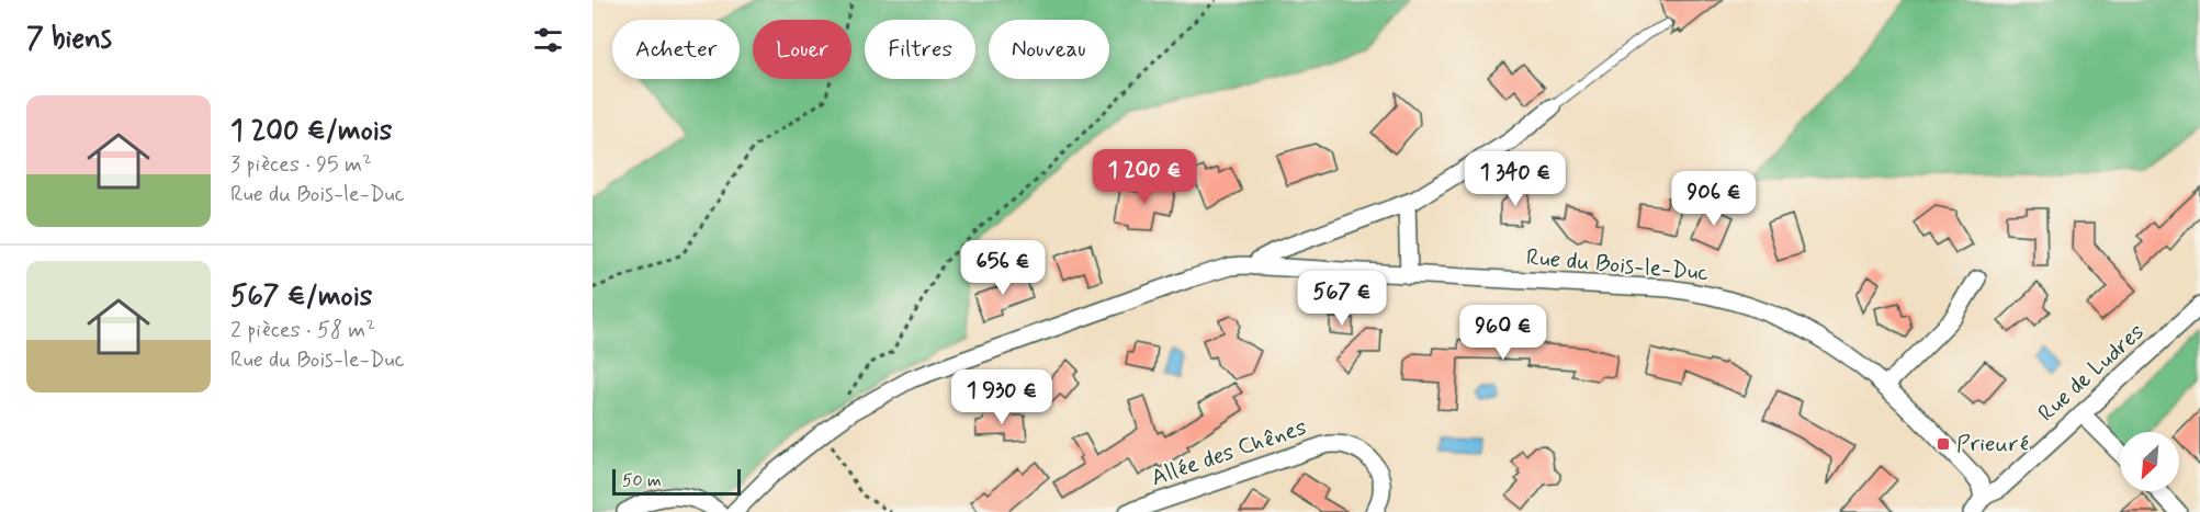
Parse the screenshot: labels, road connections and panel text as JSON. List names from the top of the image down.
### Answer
{
  "streets": {
    "street": ["Rue du Bois-le-Duc", "Rue de Ludres", "Allée des Chênes"]
  },
  "crossings": [
    ["Rue du Bois-le-Duc", "Rue de Ludres"]
  ],
  "places": {
    "transit": ["Prieuré"]
  },
  "scale_bar": "50 m",
  "north": "bottom left",
  "page": {
    "heading": "7 biens",
    "chip": [
      "Acheter",
      "Louer",
      "Filtres",
      "Nouveau"
    ],
    "list": [
      {
        "name": "1 200 €/mois",
        "note": "3 pièces · 95 m² · Rue du Bois-le-Duc"
      },
      {
        "name": "567 €/mois",
        "note": "2 pièces · 58 m² · Rue du Bois-le-Duc"
      }
    ],
    "price": [
      "1 200 €",
      "1 340 €",
      "906 €",
      "656 €",
      "567 €",
      "960 €",
      "1 930 €"
    ],
    "scale": "50 m"
  }
}
